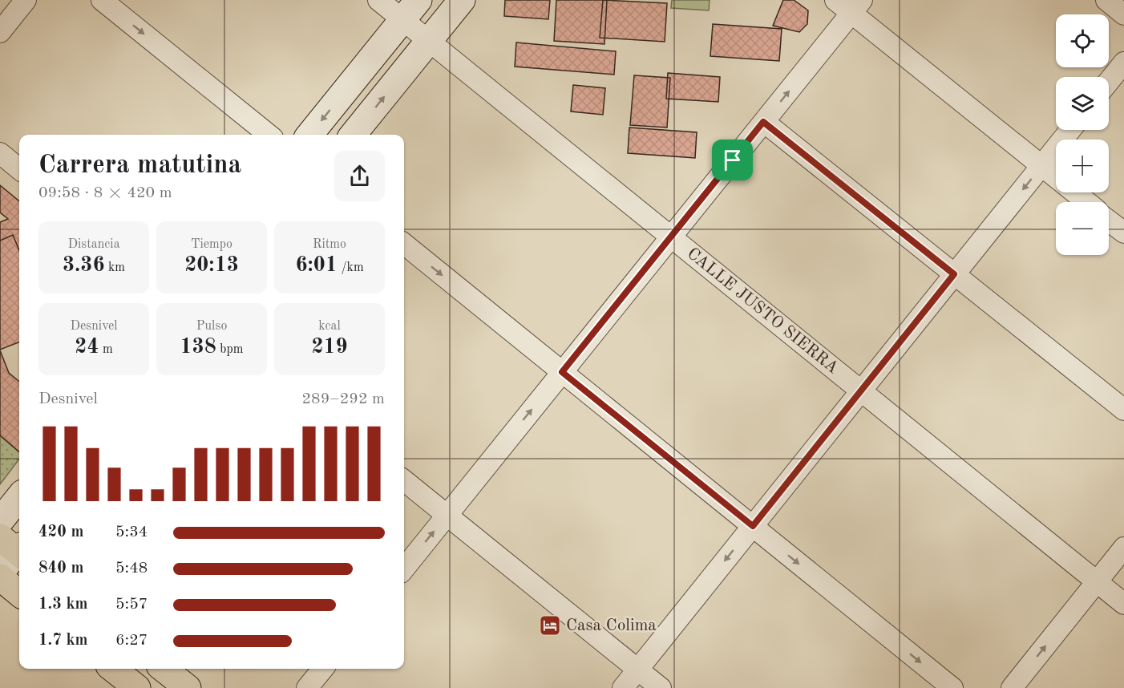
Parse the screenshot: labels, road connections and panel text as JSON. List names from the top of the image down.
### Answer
{
  "streets": {
    "street": ["CALLE JUSTO SIERRA"]
  },
  "places": {
    "hotel": ["Casa Colima"]
  },
  "page": {
    "map_buttons": ["+", "−"],
    "heading": ["Carrera matutina", "09:58 · 8 × 420 m"],
    "stats": [
      ["Distancia", "3.36 km"],
      ["Tiempo", "20:13"],
      ["Ritmo", "6:01 /km"],
      ["Desnivel", "24 m"],
      ["Pulso", "138 bpm"],
      ["kcal", "219"]
    ],
    "chart": ["Desnivel", "289–292 m"],
    "list": [
      {
        "name": "420 m",
        "note": "5:34"
      },
      {
        "name": "840 m",
        "note": "5:48"
      },
      {
        "name": "1.3 km",
        "note": "5:57"
      },
      {
        "name": "1.7 km",
        "note": "6:27"
      }
    ]
  }
}
